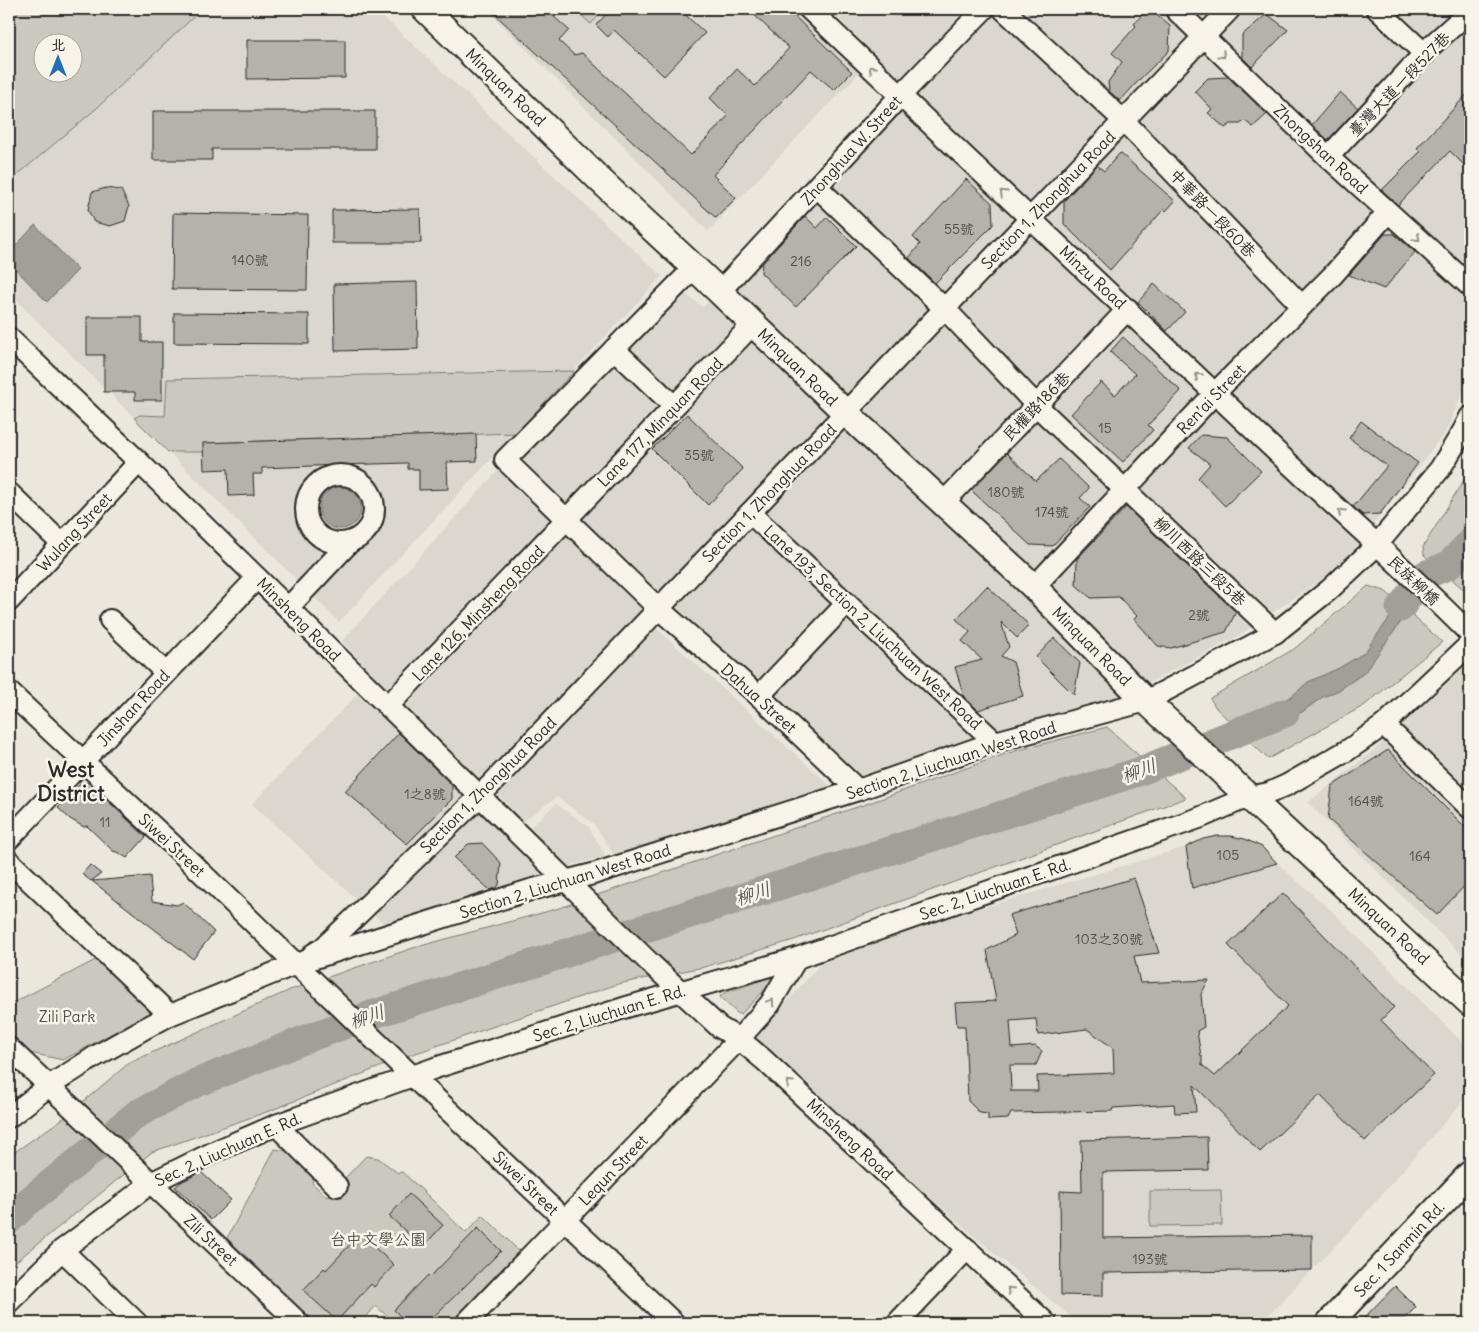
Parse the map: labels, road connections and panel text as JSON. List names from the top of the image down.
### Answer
{
  "streets": {
    "main road": ["Minquan Road", "Sec. 1 Sanmin Rd."],
    "street": [
      "臺灣大道一段527巷",
      "Zhongshan Road",
      "Zhonghua W. Street",
      "Section 1, Zhonghua Road",
      "中華路一段60巷",
      "Minzu Road",
      "Ren’ai Street",
      "民權路186巷",
      "Lane 177, Minquan Road",
      "Wulang Street",
      "柳川西路三段5巷",
      "民族柳橋",
      "Lane 126, Minsheng Road",
      "Minsheng Road",
      "Lane 193, Section 2, Liuchuan West Road",
      "Dahua Street",
      "Jinshan Road",
      "Section 2, Liuchuan West Road",
      "Siwei Street",
      "Sec. 2, Liuchuan E. Rd.",
      "Lequn Street",
      "Zili Street"
    ]
  },
  "crossings": [
    ["臺灣大道一段527巷", "Zhongshan Road"],
    ["Minquan Road", "Zhonghua W. Street"],
    ["Minquan Road", "Section 1, Zhonghua Road"],
    ["Minquan Road", "Ren’ai Street"],
    ["Minquan Road", "民權路186巷"],
    ["Minquan Road", "Lane 177, Minquan Road"],
    ["Minquan Road", "Section 2, Liuchuan West Road"],
    ["Minquan Road", "Sec. 2, Liuchuan E. Rd."],
    ["Zhongshan Road", "Section 1, Zhonghua Road"],
    ["Zhongshan Road", "Ren’ai Street"],
    ["Zhonghua W. Street", "Minzu Road"],
    ["Zhonghua W. Street", "柳川西路三段5巷"],
    ["Section 1, Zhonghua Road", "中華路一段60巷"],
    ["Section 1, Zhonghua Road", "Minzu Road"],
    ["Section 1, Zhonghua Road", "柳川西路三段5巷"],
    ["Section 1, Zhonghua Road", "Minsheng Road"],
    ["Section 1, Zhonghua Road", "Lane 193, Section 2, Liuchuan West Road"],
    ["Section 1, Zhonghua Road", "Dahua Street"],
    ["Section 1, Zhonghua Road", "Section 2, Liuchuan West Road"],
    ["Section 1, Zhonghua Road", "Siwei Street"],
    ["中華路一段60巷", "Ren’ai Street"],
    ["Minzu Road", "Ren’ai Street"],
    ["Minzu Road", "民權路186巷"],
    ["Minzu Road", "民族柳橋"],
    ["Minzu Road", "Section 2, Liuchuan West Road"],
    ["Ren’ai Street", "柳川西路三段5巷"],
    ["民權路186巷", "柳川西路三段5巷"],
    ["Lane 177, Minquan Road", "Lane 126, Minsheng Road"],
    ["Lane 177, Minquan Road", "Dahua Street"],
    ["Wulang Street", "Minsheng Road"],
    ["柳川西路三段5巷", "Section 2, Liuchuan West Road"],
    ["民族柳橋", "Section 2, Liuchuan West Road"],
    ["Lane 126, Minsheng Road", "Minsheng Road"],
    ["Lane 126, Minsheng Road", "Dahua Street"],
    ["Minsheng Road", "Jinshan Road"],
    ["Minsheng Road", "Section 2, Liuchuan West Road"],
    ["Minsheng Road", "Sec. 2, Liuchuan E. Rd."],
    ["Minsheng Road", "Lequn Street"],
    ["Lane 193, Section 2, Liuchuan West Road", "Section 2, Liuchuan West Road"],
    ["Dahua Street", "Section 2, Liuchuan West Road"],
    ["Jinshan Road", "Siwei Street"],
    ["Section 2, Liuchuan West Road", "Siwei Street"],
    ["Section 2, Liuchuan West Road", "Zili Street"],
    ["Siwei Street", "Sec. 2, Liuchuan E. Rd."],
    ["Siwei Street", "Lequn Street"],
    ["Sec. 2, Liuchuan E. Rd.", "Lequn Street"],
    ["Sec. 2, Liuchuan E. Rd.", "Zili Street"]
  ],
  "one_way": ["Zhongshan Road", "Minzu Road"],
  "districts": ["West District"],
  "water": ["柳川"],
  "parks": ["Zili Park", "台中文學公園"],
  "house_numbers": [
    "55號",
    "140號",
    "216",
    "15",
    "35號",
    "180號",
    "174號",
    "2號",
    "1之8號",
    "164號",
    "11",
    "105",
    "164",
    "103之30號",
    "193號"
  ],
  "north": "top"
}
